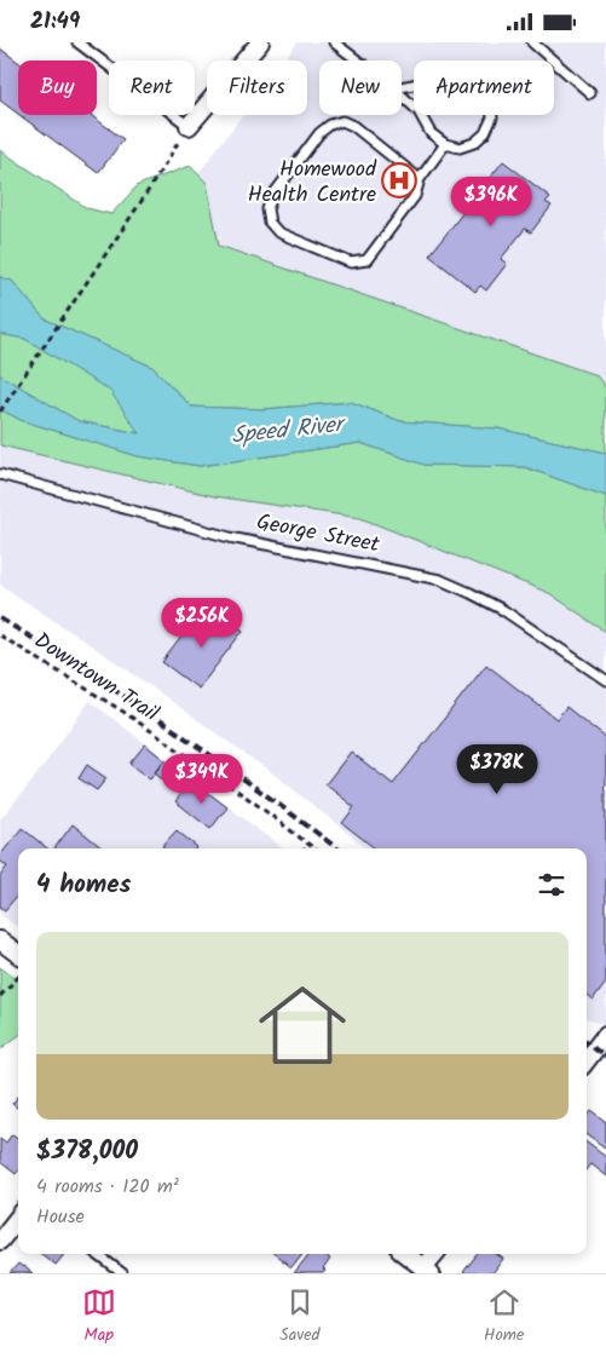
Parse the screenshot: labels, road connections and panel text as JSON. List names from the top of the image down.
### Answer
{
  "streets": {
    "lane": ["George Street"],
    "path": ["Downtown Trail"]
  },
  "water": ["Speed River"],
  "places": {
    "hospital": ["Homewood Health Centre"]
  },
  "page": {
    "status": "21:49",
    "chip": [
      "Buy",
      "Rent",
      "Filters",
      "New",
      "Apartment"
    ],
    "price": [
      "$396K",
      "$256K",
      "$378K",
      "$349K"
    ],
    "heading": "4 homes",
    "list": [
      {
        "name": "$378,000",
        "note": "4 rooms · 120 m² · House"
      }
    ],
    "tabs": ["Map", "Saved", "Home"]
  }
}
